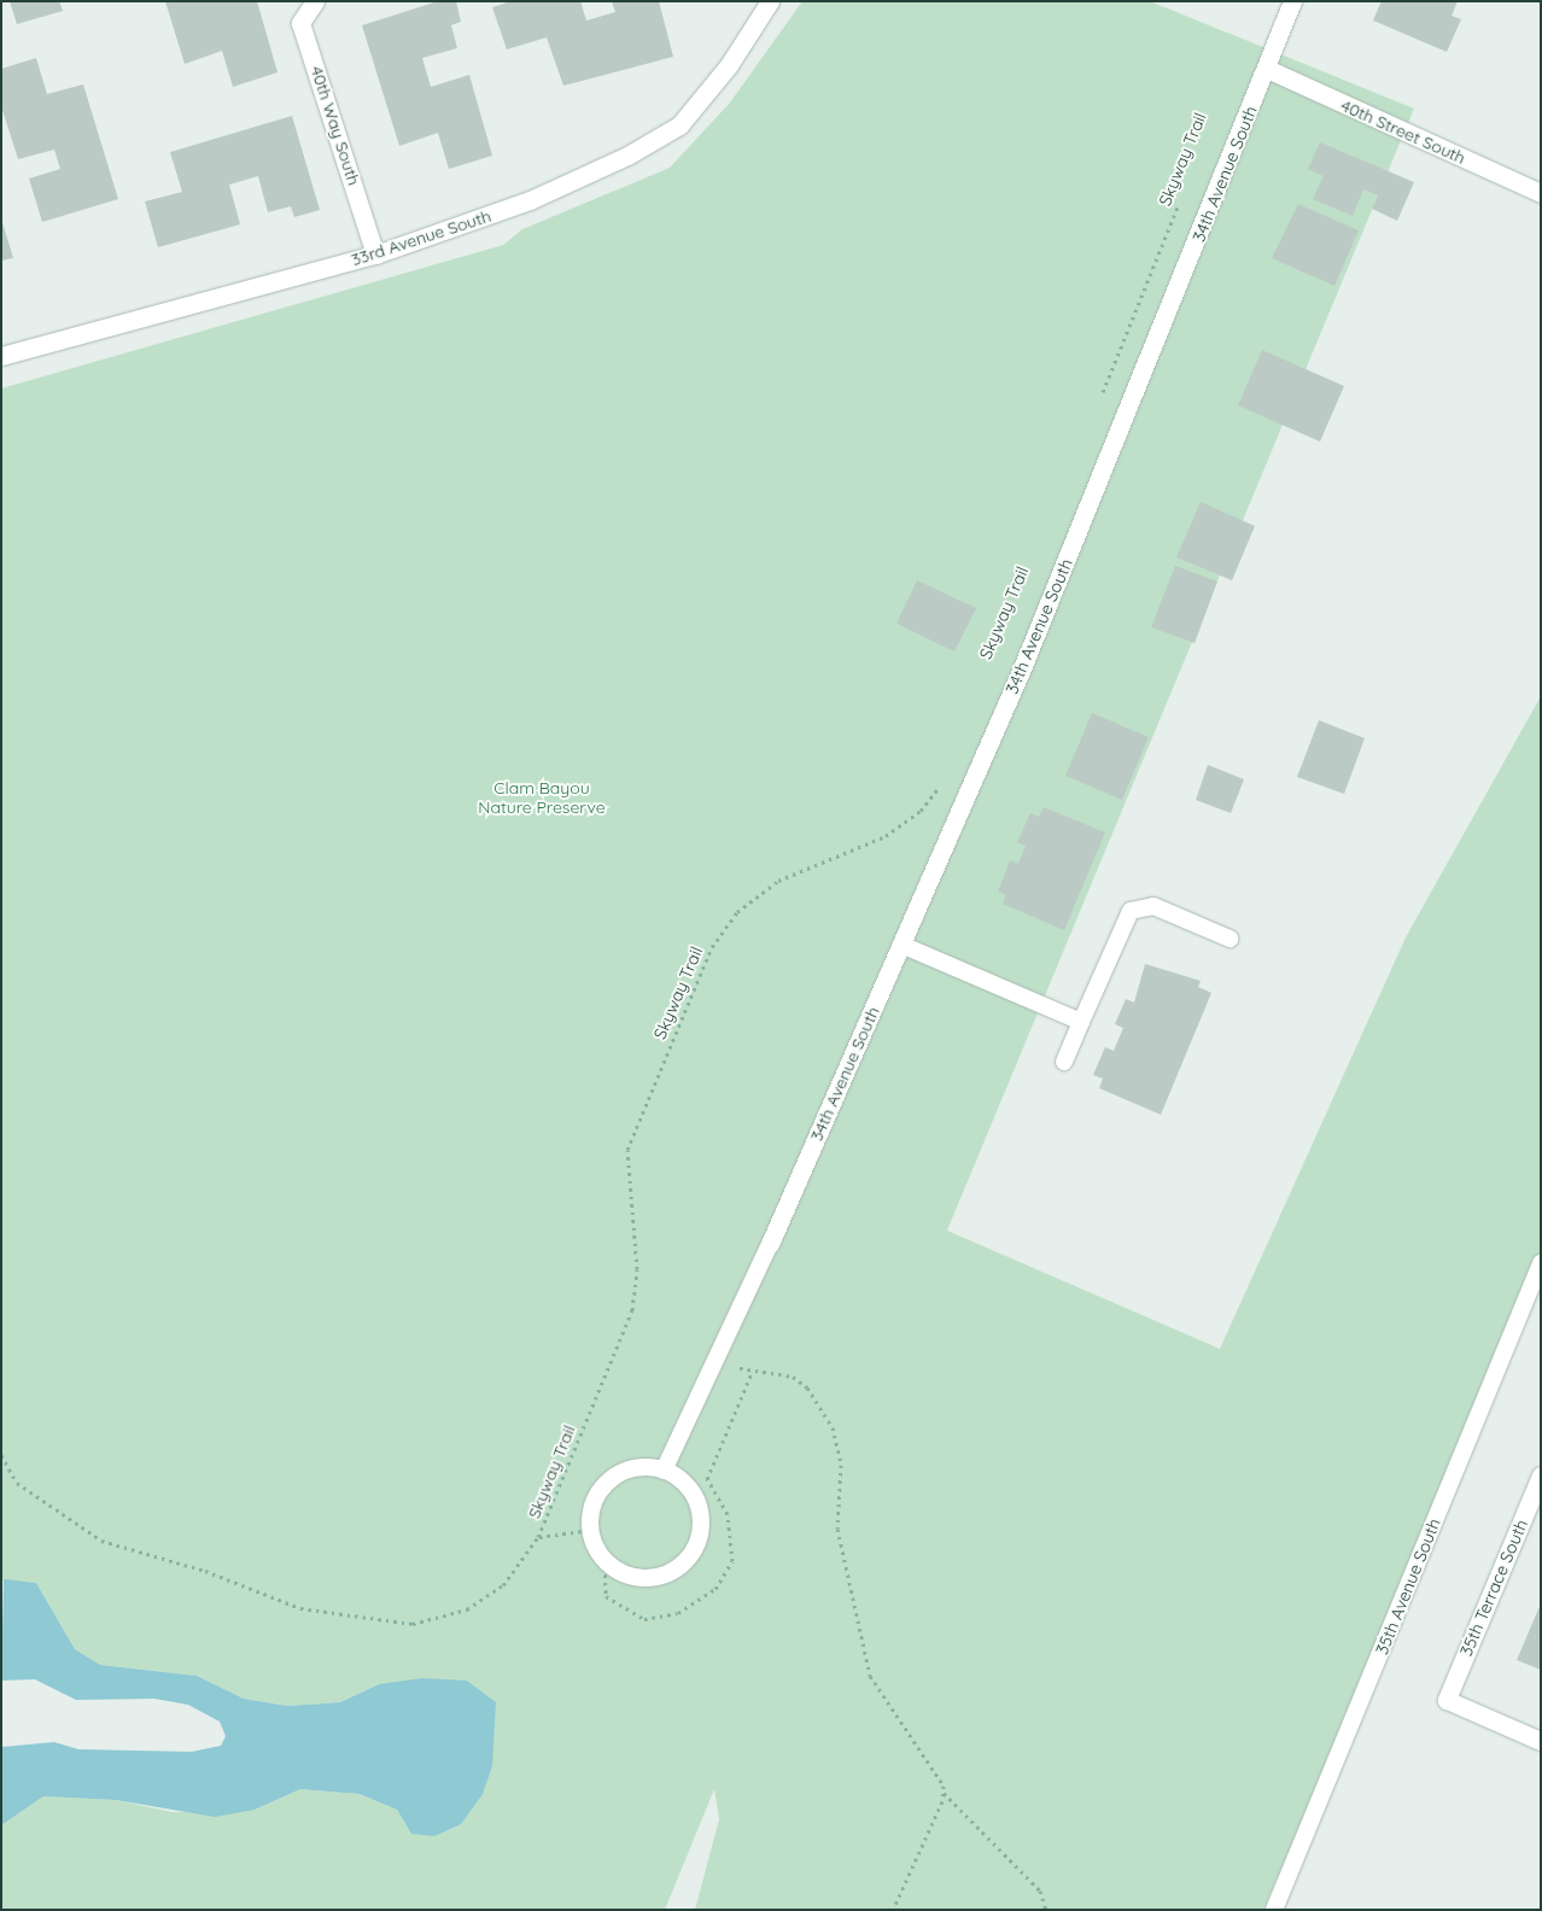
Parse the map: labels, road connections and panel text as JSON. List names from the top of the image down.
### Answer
{
  "streets": {
    "street": [
      "40th Way South",
      "40th Street South",
      "34th Avenue South",
      "33rd Avenue South",
      "35th Terrace South"
    ],
    "lane": ["35th Avenue South"],
    "path": ["Skyway Trail"]
  },
  "crossings": [
    ["40th Way South", "33rd Avenue South"],
    ["40th Street South", "34th Avenue South"]
  ],
  "parks": ["Clam Bayou Nature Preserve"]
}
